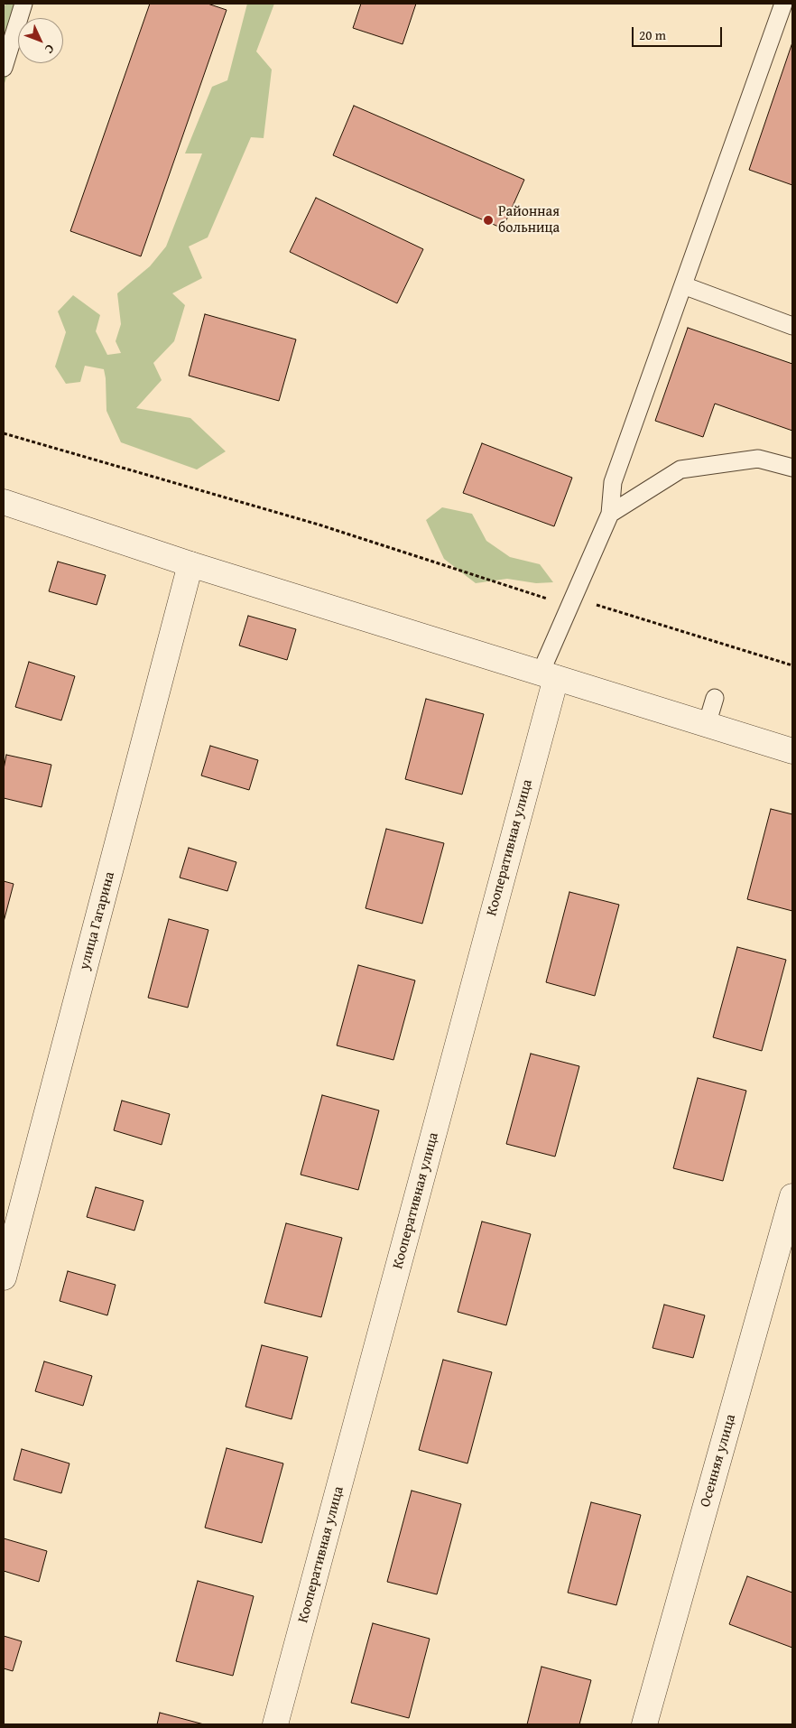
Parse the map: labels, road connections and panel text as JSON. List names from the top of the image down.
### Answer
{
  "streets": {
    "street": ["Кооперативная улица", "улица Гагарина", "Осенняя улица"]
  },
  "places": ["Районная больница"],
  "scale_bar": "20 m",
  "north": "bottom right"
}
